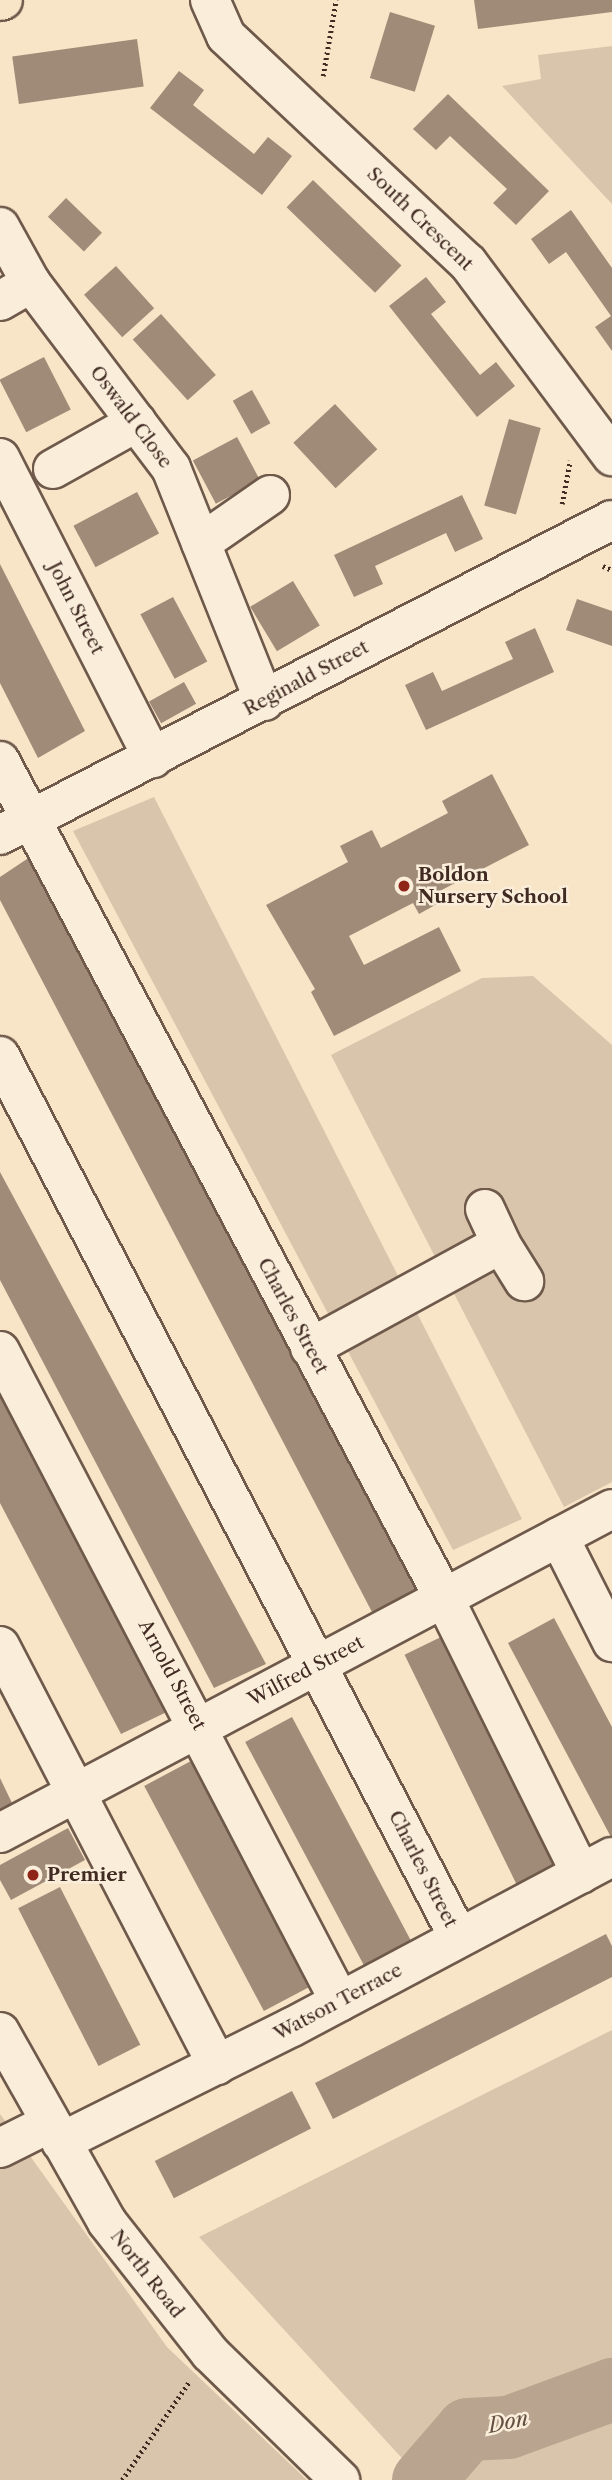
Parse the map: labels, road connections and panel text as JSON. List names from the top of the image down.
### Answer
{
  "streets": {
    "street": [
      "South Crescent",
      "Oswald Close",
      "John Street",
      "Reginald Street",
      "Charles Street",
      "Wilfred Street",
      "Arnold Street",
      "Watson Terrace",
      "North Road"
    ]
  },
  "crossings": [
    ["Oswald Close", "Reginald Street"],
    ["John Street", "Reginald Street"],
    ["Reginald Street", "Charles Street"],
    ["Charles Street", "Wilfred Street"],
    ["Charles Street", "Watson Terrace"],
    ["Wilfred Street", "Arnold Street"],
    ["Arnold Street", "Watson Terrace"],
    ["Watson Terrace", "North Road"]
  ],
  "water": ["Don"],
  "places": ["Boldon Nursery School", "Premier"]
}
